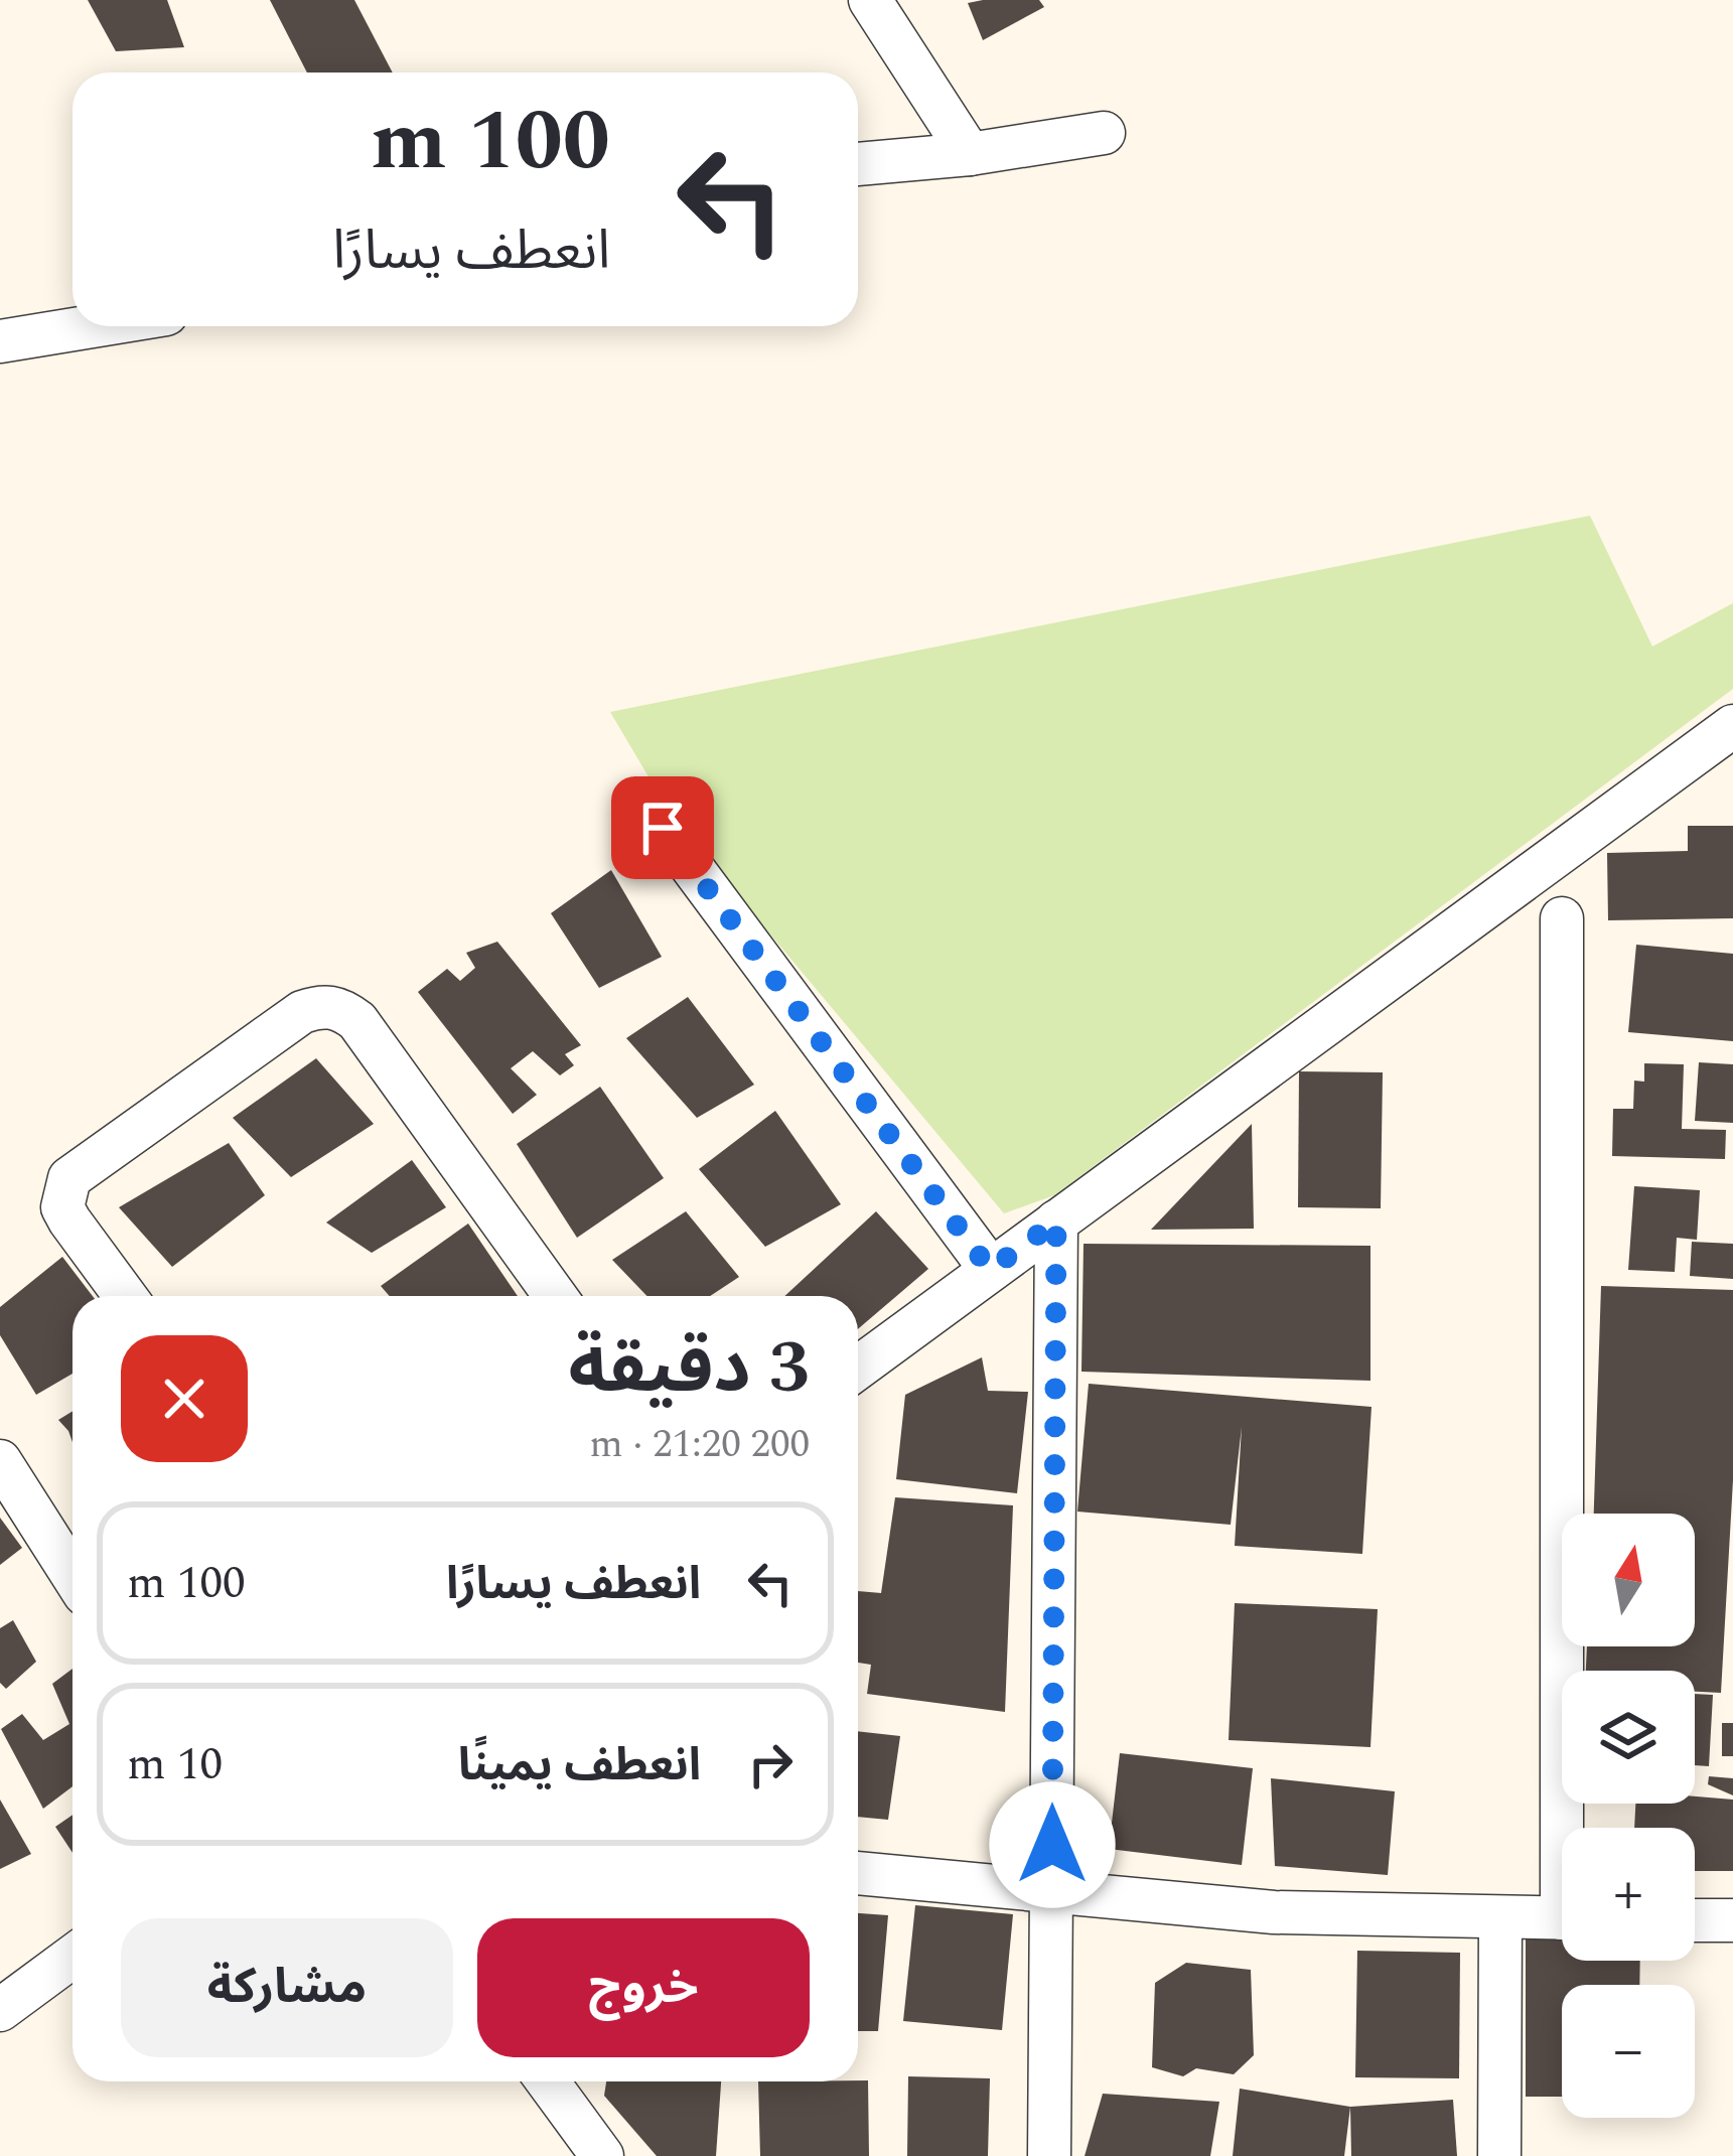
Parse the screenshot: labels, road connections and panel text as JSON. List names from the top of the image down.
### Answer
{
  "north": "top",
  "page": {
    "turn": ["100 m", "انعطف يسارًا"],
    "heading": ["3 دقيقة", "200 m · 21:20"],
    "list": [
      {
        "name": "انعطف يسارًا",
        "value": "100 m"
      },
      {
        "name": "انعطف يمينًا",
        "value": "10 m"
      }
    ],
    "map_buttons": ["+", "−"],
    "buttons": ["خروج", "مشاركة"]
  }
}
